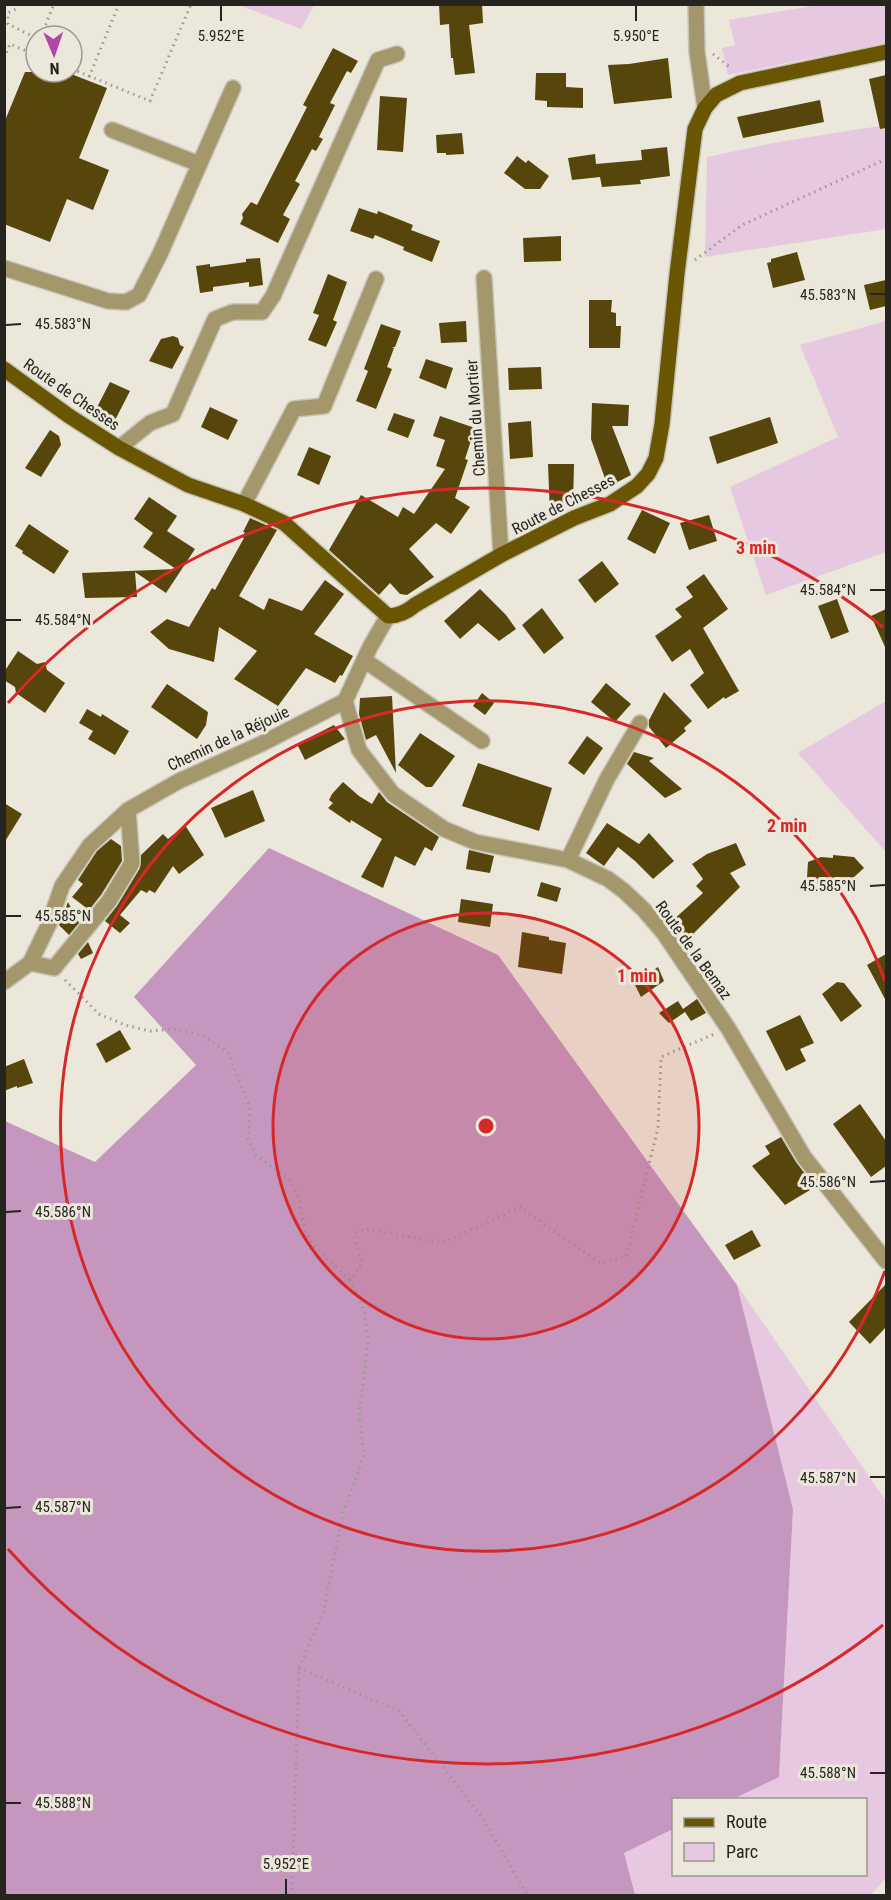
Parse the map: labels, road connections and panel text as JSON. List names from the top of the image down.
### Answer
{
  "streets": {
    "main road": ["Route de Chesses"],
    "street": ["Chemin du Mortier", "Chemin de la Réjouie", "Route de la Bemaz"]
  },
  "crossings": [
    ["Route de Chesses", "Chemin du Mortier"],
    ["Chemin de la Réjouie", "Route de la Bemaz"]
  ],
  "legend": ["Route", "Parc"],
  "north": "bottom",
  "coordinates": [
    "5.952°E",
    "5.950°E",
    "45.583°N",
    "45.584°N",
    "45.585°N",
    "45.586°N",
    "45.587°N",
    "45.588°N"
  ],
  "rings": ["3 min", "2 min", "1 min"]
}
